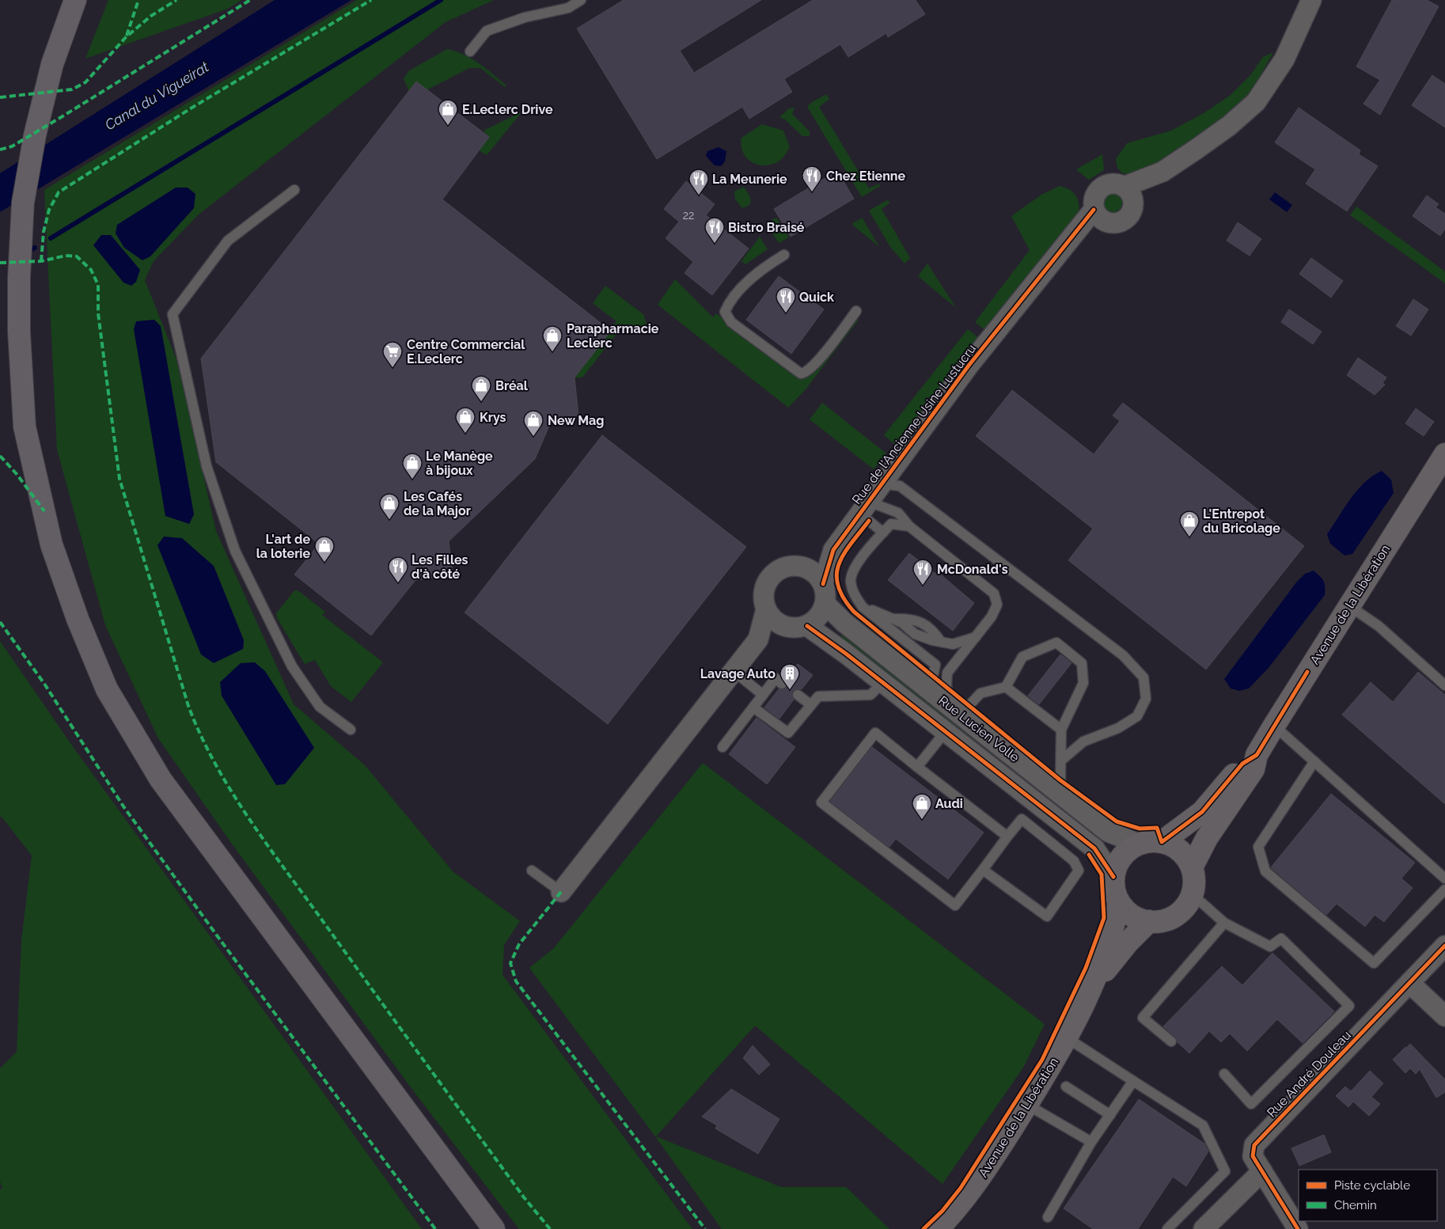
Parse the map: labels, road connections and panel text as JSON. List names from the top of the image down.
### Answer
{
  "streets": {
    "main road": ["Avenue de la Libération"],
    "street": ["Rue de l'Ancienne Usine Lustucru", "Rue Lucien Volle", "Rue André Douleau"]
  },
  "crossings": [
    ["Rue de l'Ancienne Usine Lustucru", "Rue Lucien Volle"],
    ["Avenue de la Libération", "Rue Lucien Volle"]
  ],
  "water": ["Canal du Vigueirat"],
  "places": {
    "shop": [
      "E.Leclerc Drive",
      "Parapharmacie Leclerc",
      "Bréal",
      "Krys",
      "New Mag",
      "Le Manège à bijoux",
      "Les Cafés de la Major",
      "L'Entrepot du Bricolage",
      "L'art de la loterie",
      "Audi"
    ],
    "restaurant": [
      "Chez Etienne",
      "La Meunerie",
      "Bistro Braisé",
      "Quick",
      "Les Filles d'à côté",
      "McDonald's"
    ],
    "supermarket": ["Centre Commercial E.Leclerc"],
    "building": ["Lavage Auto"]
  },
  "house_numbers": ["22"],
  "legend": ["Piste cyclable", "Chemin"]
}
